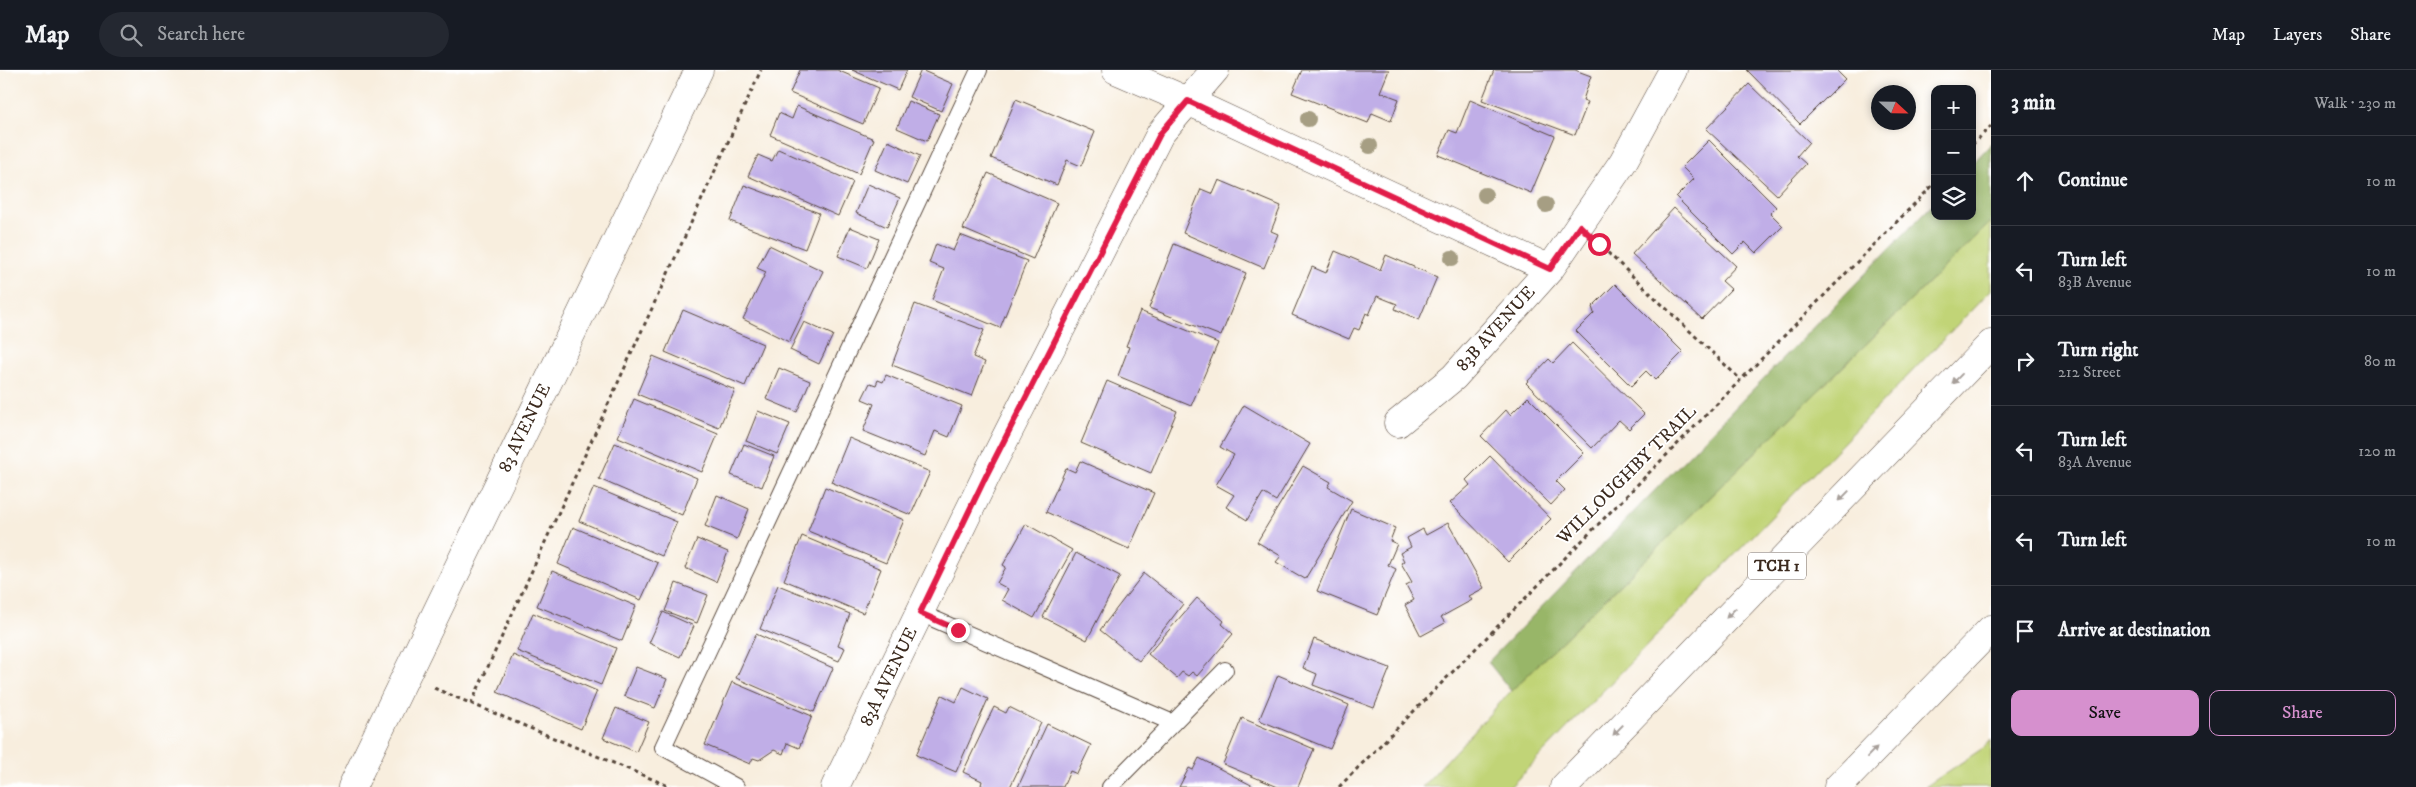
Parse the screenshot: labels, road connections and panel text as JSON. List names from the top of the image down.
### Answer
{
  "streets": {
    "main road": [
      "83B AVENUE",
      "83 AVENUE",
      "TCH 1",
      "83A AVENUE"
    ],
    "path": ["WILLOUGHBY TRAIL"]
  },
  "north": "right",
  "page": {
    "header": "Map",
    "search": "Search here",
    "nav": ["Map", "Layers", "Share"],
    "heading": ["3 min", "Walk · 230 m"],
    "map_buttons": ["+", "−"],
    "list": [
      ["Continue", "10 m"],
      ["Turn left", "83B Avenue", "10 m"],
      ["Turn right", "212 Street", "80 m"],
      ["Turn left", "83A Avenue", "120 m"],
      ["Turn left", "10 m"],
      "Arrive at destination"
    ],
    "buttons": ["Save", "Share"]
  }
}
